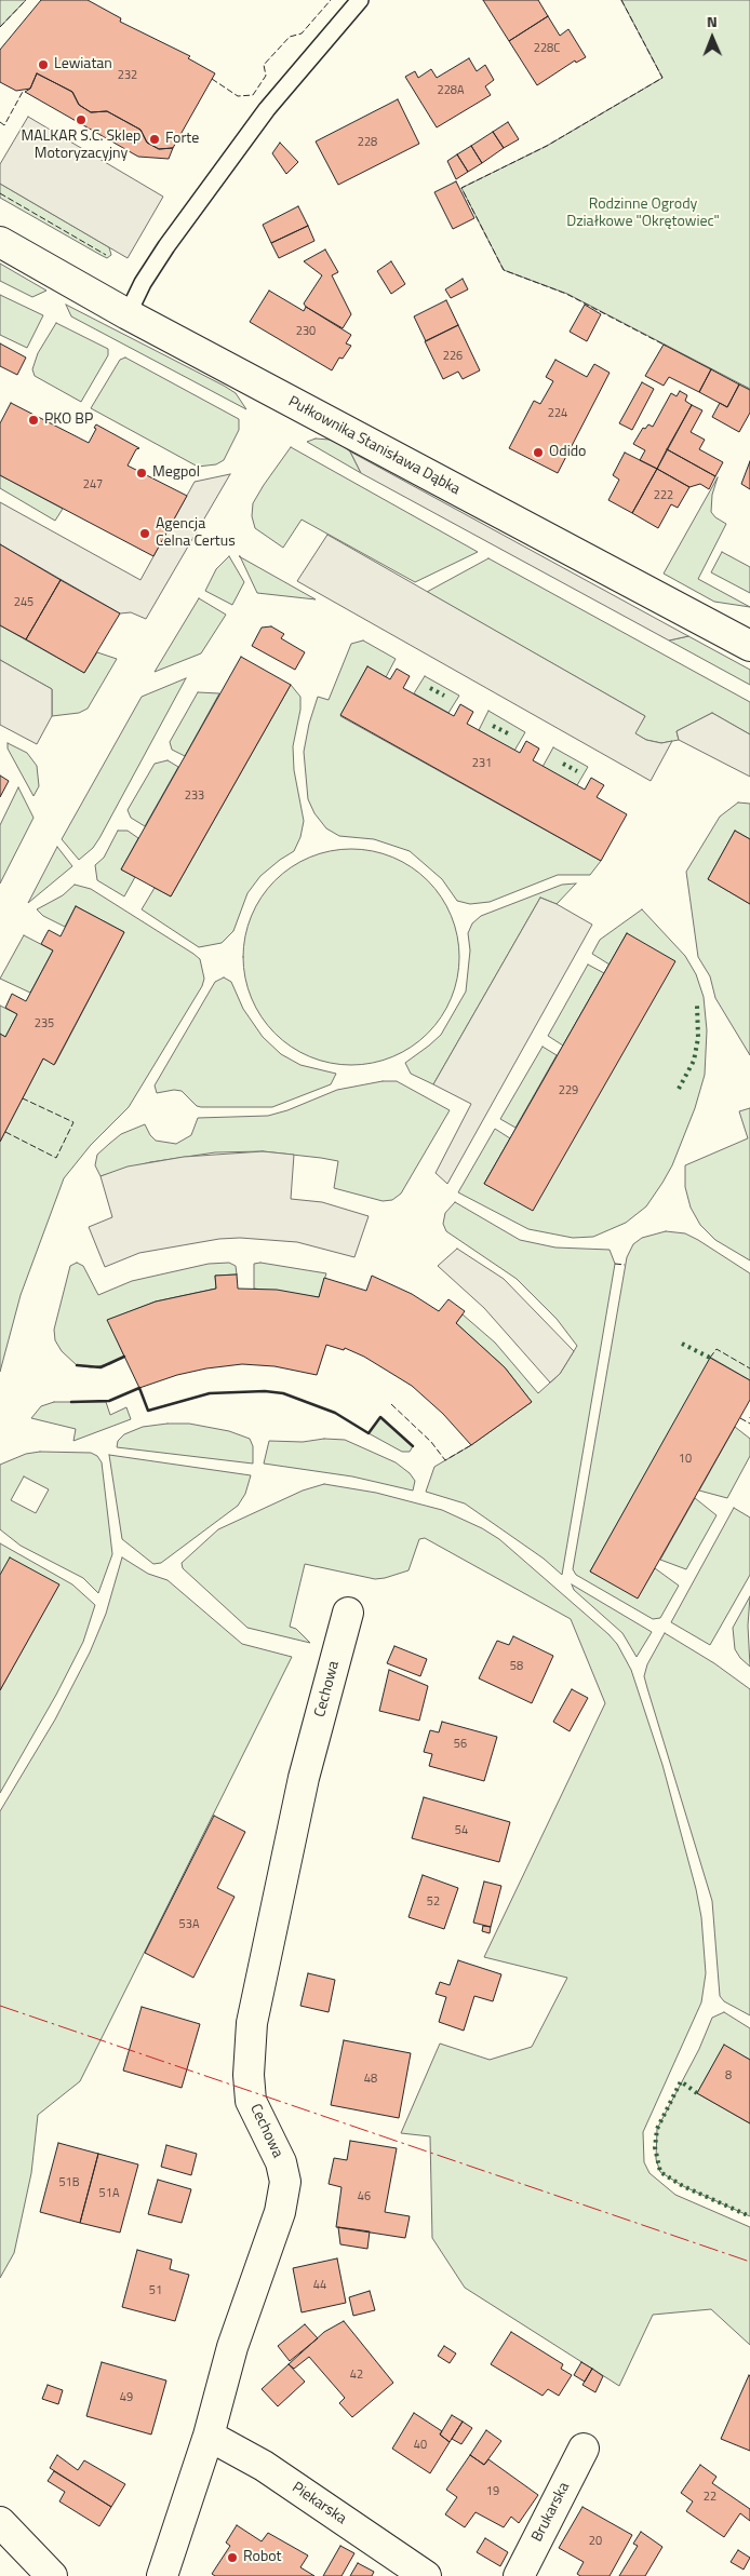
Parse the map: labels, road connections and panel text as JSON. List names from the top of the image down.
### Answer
{
  "streets": {
    "street": [
      "Pułkownika Stanisława Dąbka",
      "Cechowa",
      "Piekarska",
      "Brukarska"
    ]
  },
  "crossings": [
    ["Cechowa", "Piekarska"]
  ],
  "parks": ["Rodzinne Ogrody Działkowe \"Okrętowiec\""],
  "places": [
    "Lewiatan",
    "MALKAR S.C. Sklep Motoryzacyjny",
    "Forte",
    "PKO BP",
    "Odido",
    "Megpol",
    "Agencja Celna Certus",
    "Robot"
  ],
  "house_numbers": [
    "228C",
    "232",
    "228A",
    "228",
    "230",
    "226",
    "224",
    "247",
    "222",
    "245",
    "231",
    "233",
    "235",
    "229",
    "10",
    "58",
    "56",
    "54",
    "52",
    "53A",
    "8",
    "48",
    "51B",
    "51A",
    "46",
    "44",
    "51",
    "42",
    "49",
    "40",
    "19",
    "22",
    "20"
  ],
  "north": "top"
}
